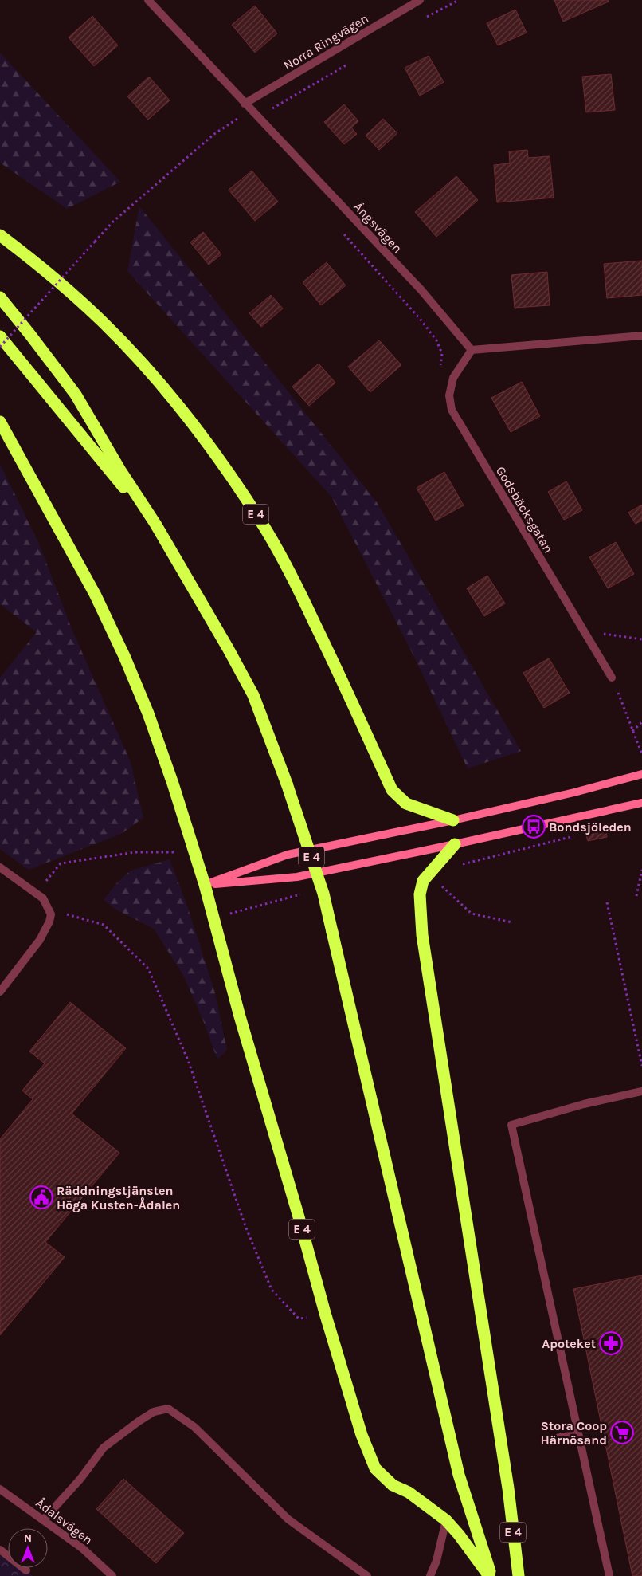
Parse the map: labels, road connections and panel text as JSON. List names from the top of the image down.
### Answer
{
  "streets": {
    "highway": ["E 4"],
    "street": [
      "Norra Ringvägen",
      "Ängsvägen",
      "Godsbäcksgatan",
      "Ådalsvägen"
    ]
  },
  "crossings": [
    ["Norra Ringvägen", "Ängsvägen"],
    ["Ängsvägen", "Godsbäcksgatan"]
  ],
  "places": {
    "bus stop": ["Bondsjöleden"],
    "public building": ["Räddningstjänsten Höga Kusten-Ådalen"],
    "pharmacy": ["Apoteket"],
    "supermarket": ["Stora Coop Härnösand"]
  },
  "north": "top"
}
